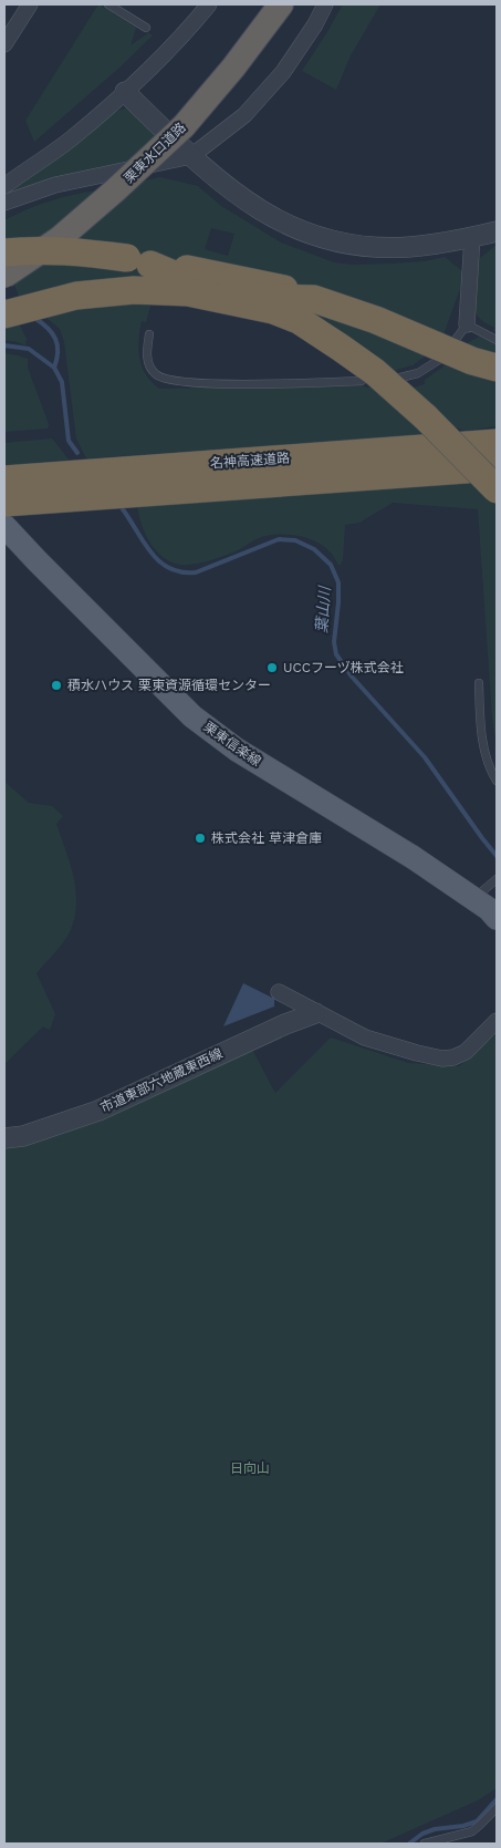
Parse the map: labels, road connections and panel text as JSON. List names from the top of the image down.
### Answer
{
  "streets": {
    "highway": ["栗東水口道路", "名神高速道路"],
    "main road": ["栗東信楽線"],
    "street": ["市道東部六地蔵東西線"]
  },
  "water": ["葉山川"],
  "parks": ["日向山"],
  "places": ["UCCフーヅ株式会社", "積水ハウス 栗東資源循環センター", "株式会社 草津倉庫"]
}
